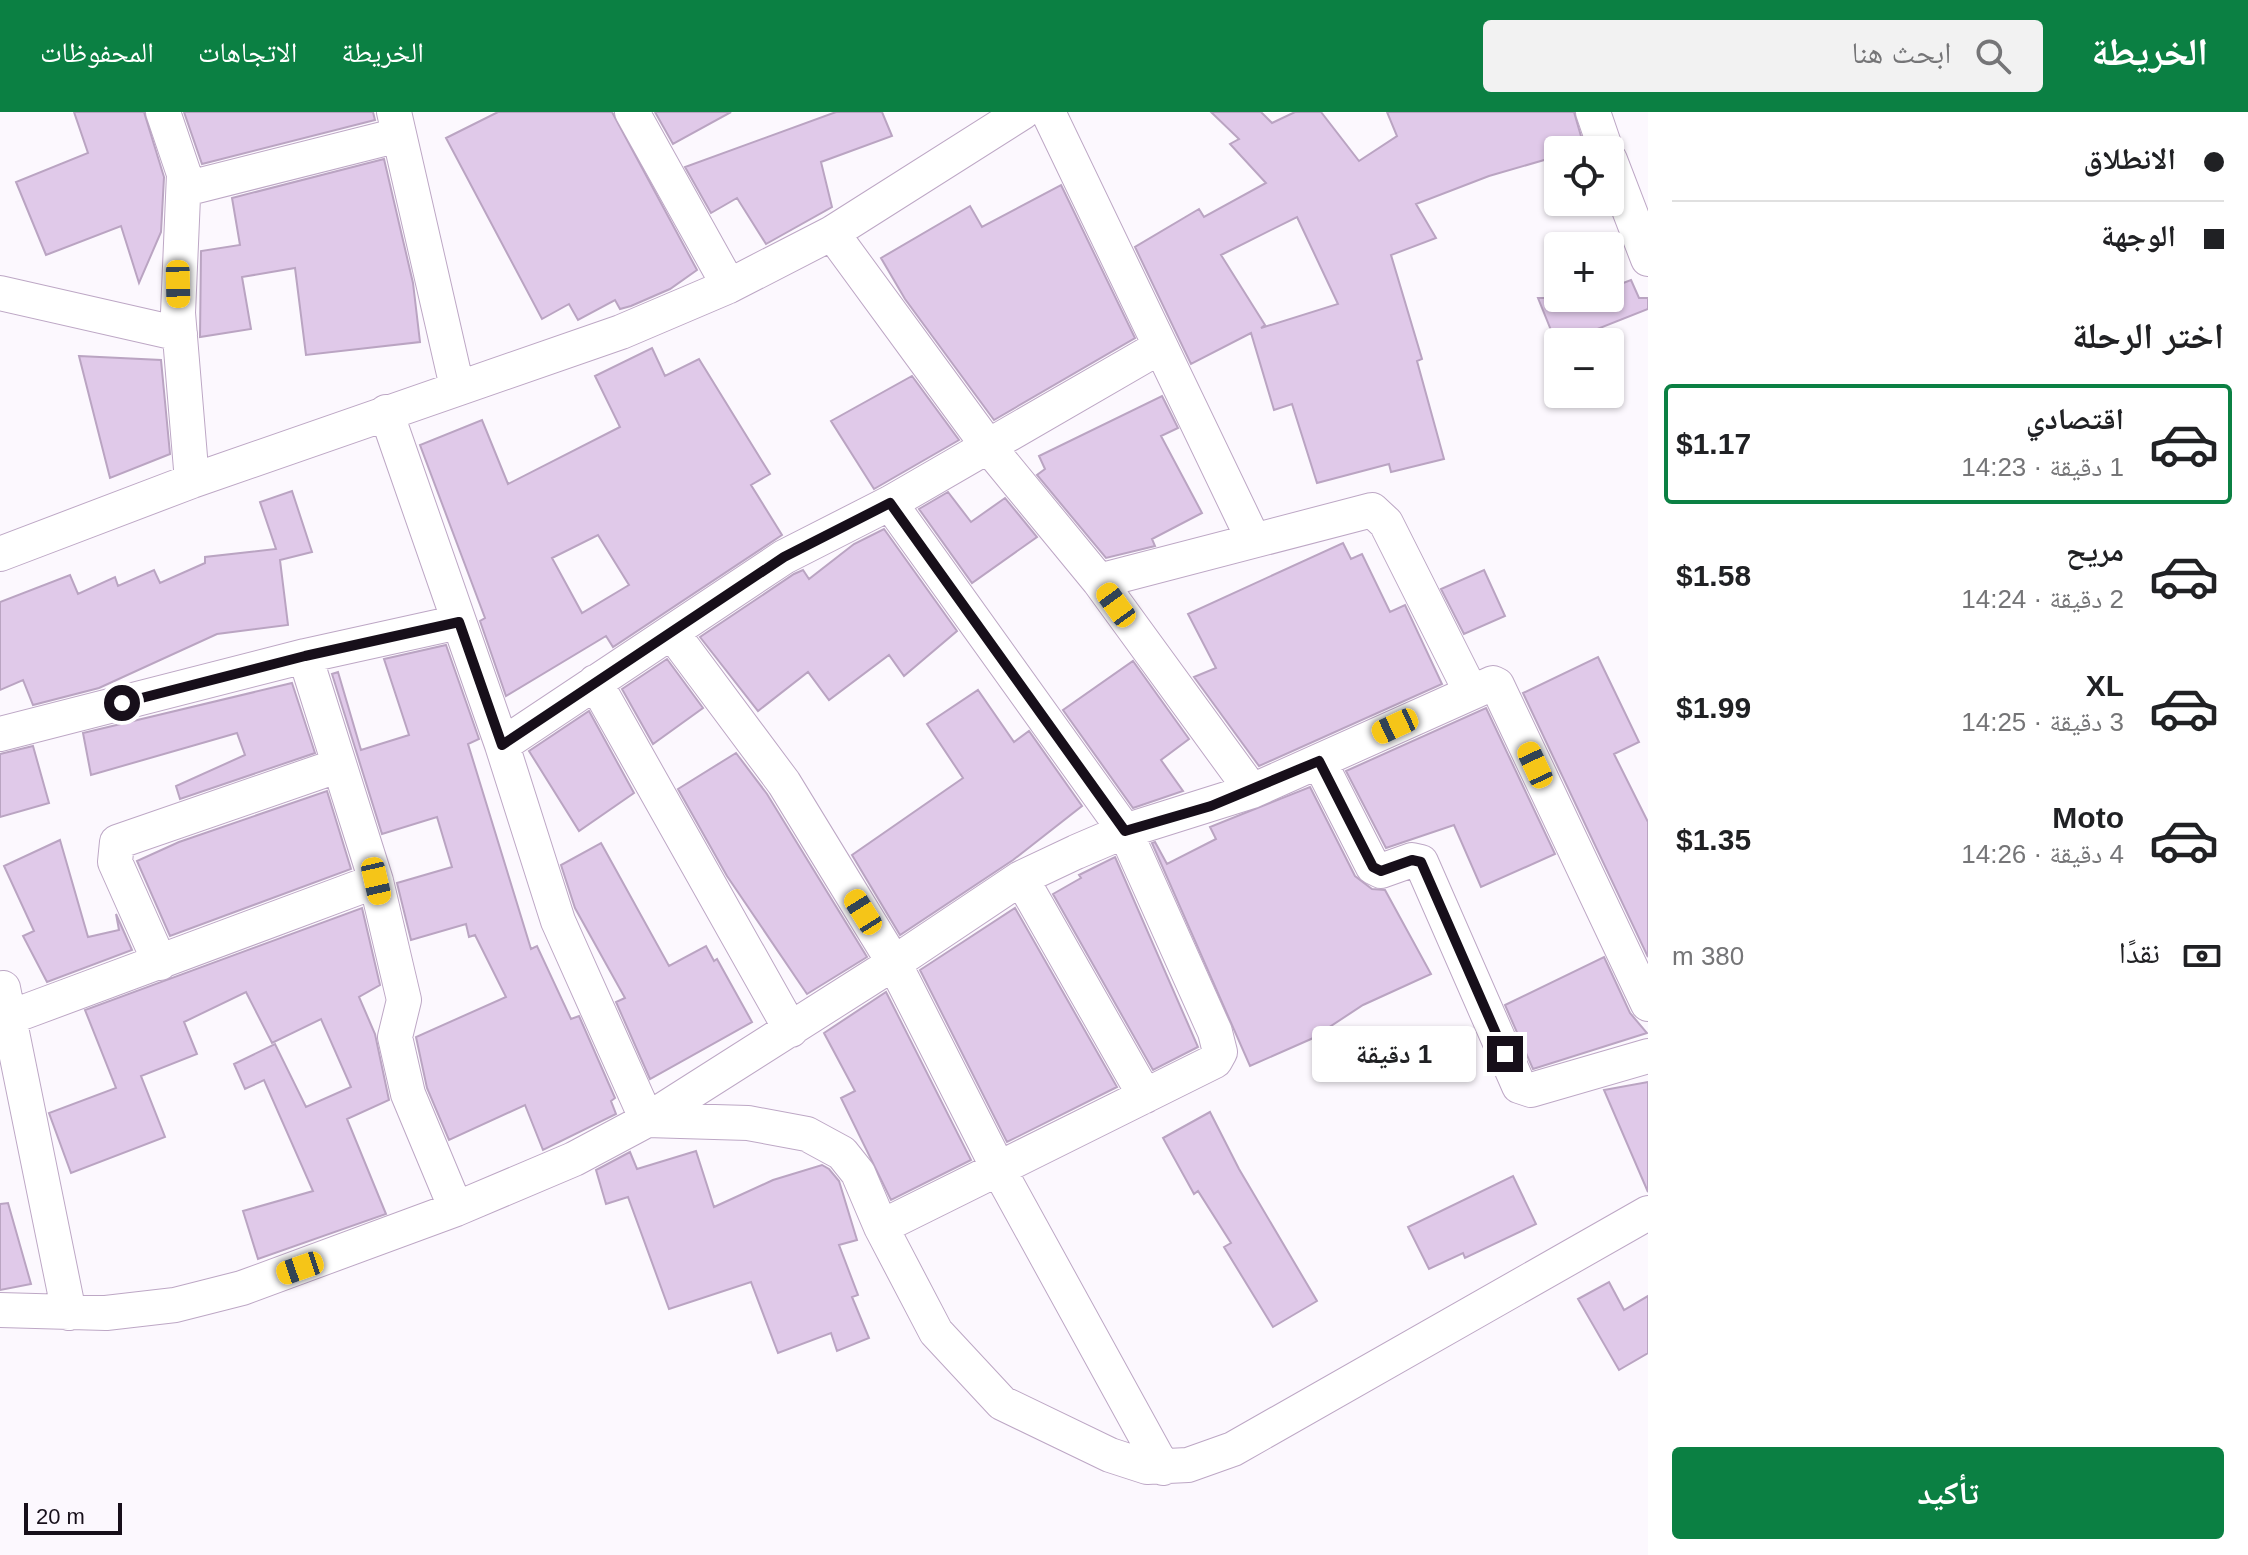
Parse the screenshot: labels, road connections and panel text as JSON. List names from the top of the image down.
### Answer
{
  "scale_bar": "20 m",
  "page": {
    "header": "الخريطة",
    "search": "ابحث هنا",
    "nav": ["الخريطة", "الاتجاهات", "المحفوظات"],
    "banner": ["الانطلاق", "الوجهة"],
    "map_buttons": ["+", "−"],
    "heading": "اختر الرحلة",
    "list": [
      {
        "name": "اقتصادي",
        "note": "1 دقيقة · 14:23",
        "value": "$1.17"
      },
      {
        "name": "مريح",
        "note": "2 دقيقة · 14:24",
        "value": "$1.58"
      },
      {
        "name": "XL",
        "note": "3 دقيقة · 14:25",
        "value": "$1.99"
      },
      {
        "name": "Moto",
        "note": "4 دقيقة · 14:26",
        "value": "$1.35"
      }
    ],
    "pay": ["نقدًا", "380 m"],
    "bubble": "1 دقيقة",
    "buttons": "تأكيد",
    "scale": "20 m"
  }
}
